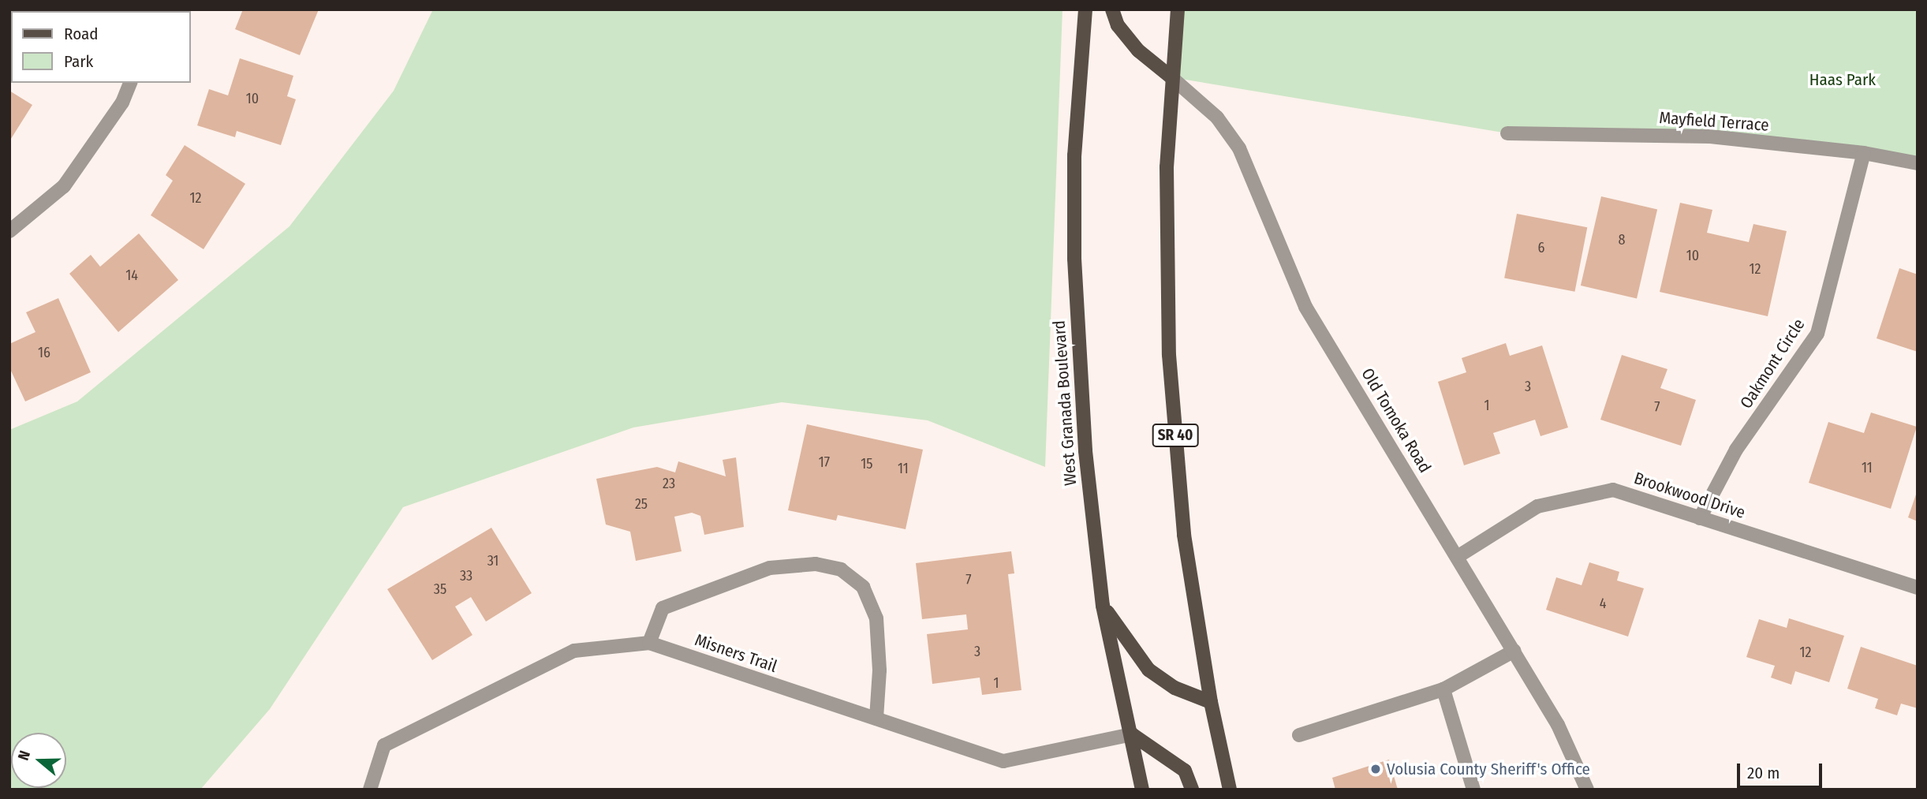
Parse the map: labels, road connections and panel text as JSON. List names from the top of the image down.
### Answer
{
  "streets": {
    "main road": ["West Granada Boulevard", "SR 40"],
    "street": [
      "Mayfield Terrace",
      "Oakmont Circle",
      "Old Tomoka Road",
      "Brookwood Drive",
      "Misners Trail"
    ]
  },
  "crossings": [
    ["Mayfield Terrace", "Oakmont Circle"],
    ["Oakmont Circle", "Brookwood Drive"],
    ["West Granada Boulevard", "Misners Trail"],
    ["Old Tomoka Road", "SR 40"],
    ["Old Tomoka Road", "Brookwood Drive"]
  ],
  "parks": ["Haas Park"],
  "places": ["Volusia County Sheriff's Office"],
  "house_numbers": [
    "10",
    "12",
    "8",
    "6",
    "10",
    "12",
    "14",
    "16",
    "3",
    "1",
    "7",
    "17",
    "15",
    "11",
    "11",
    "23",
    "25",
    "31",
    "33",
    "7",
    "35",
    "4",
    "3",
    "12",
    "1"
  ],
  "legend": ["Road", "Park"],
  "scale_bar": "20 m",
  "north": "left"
}
